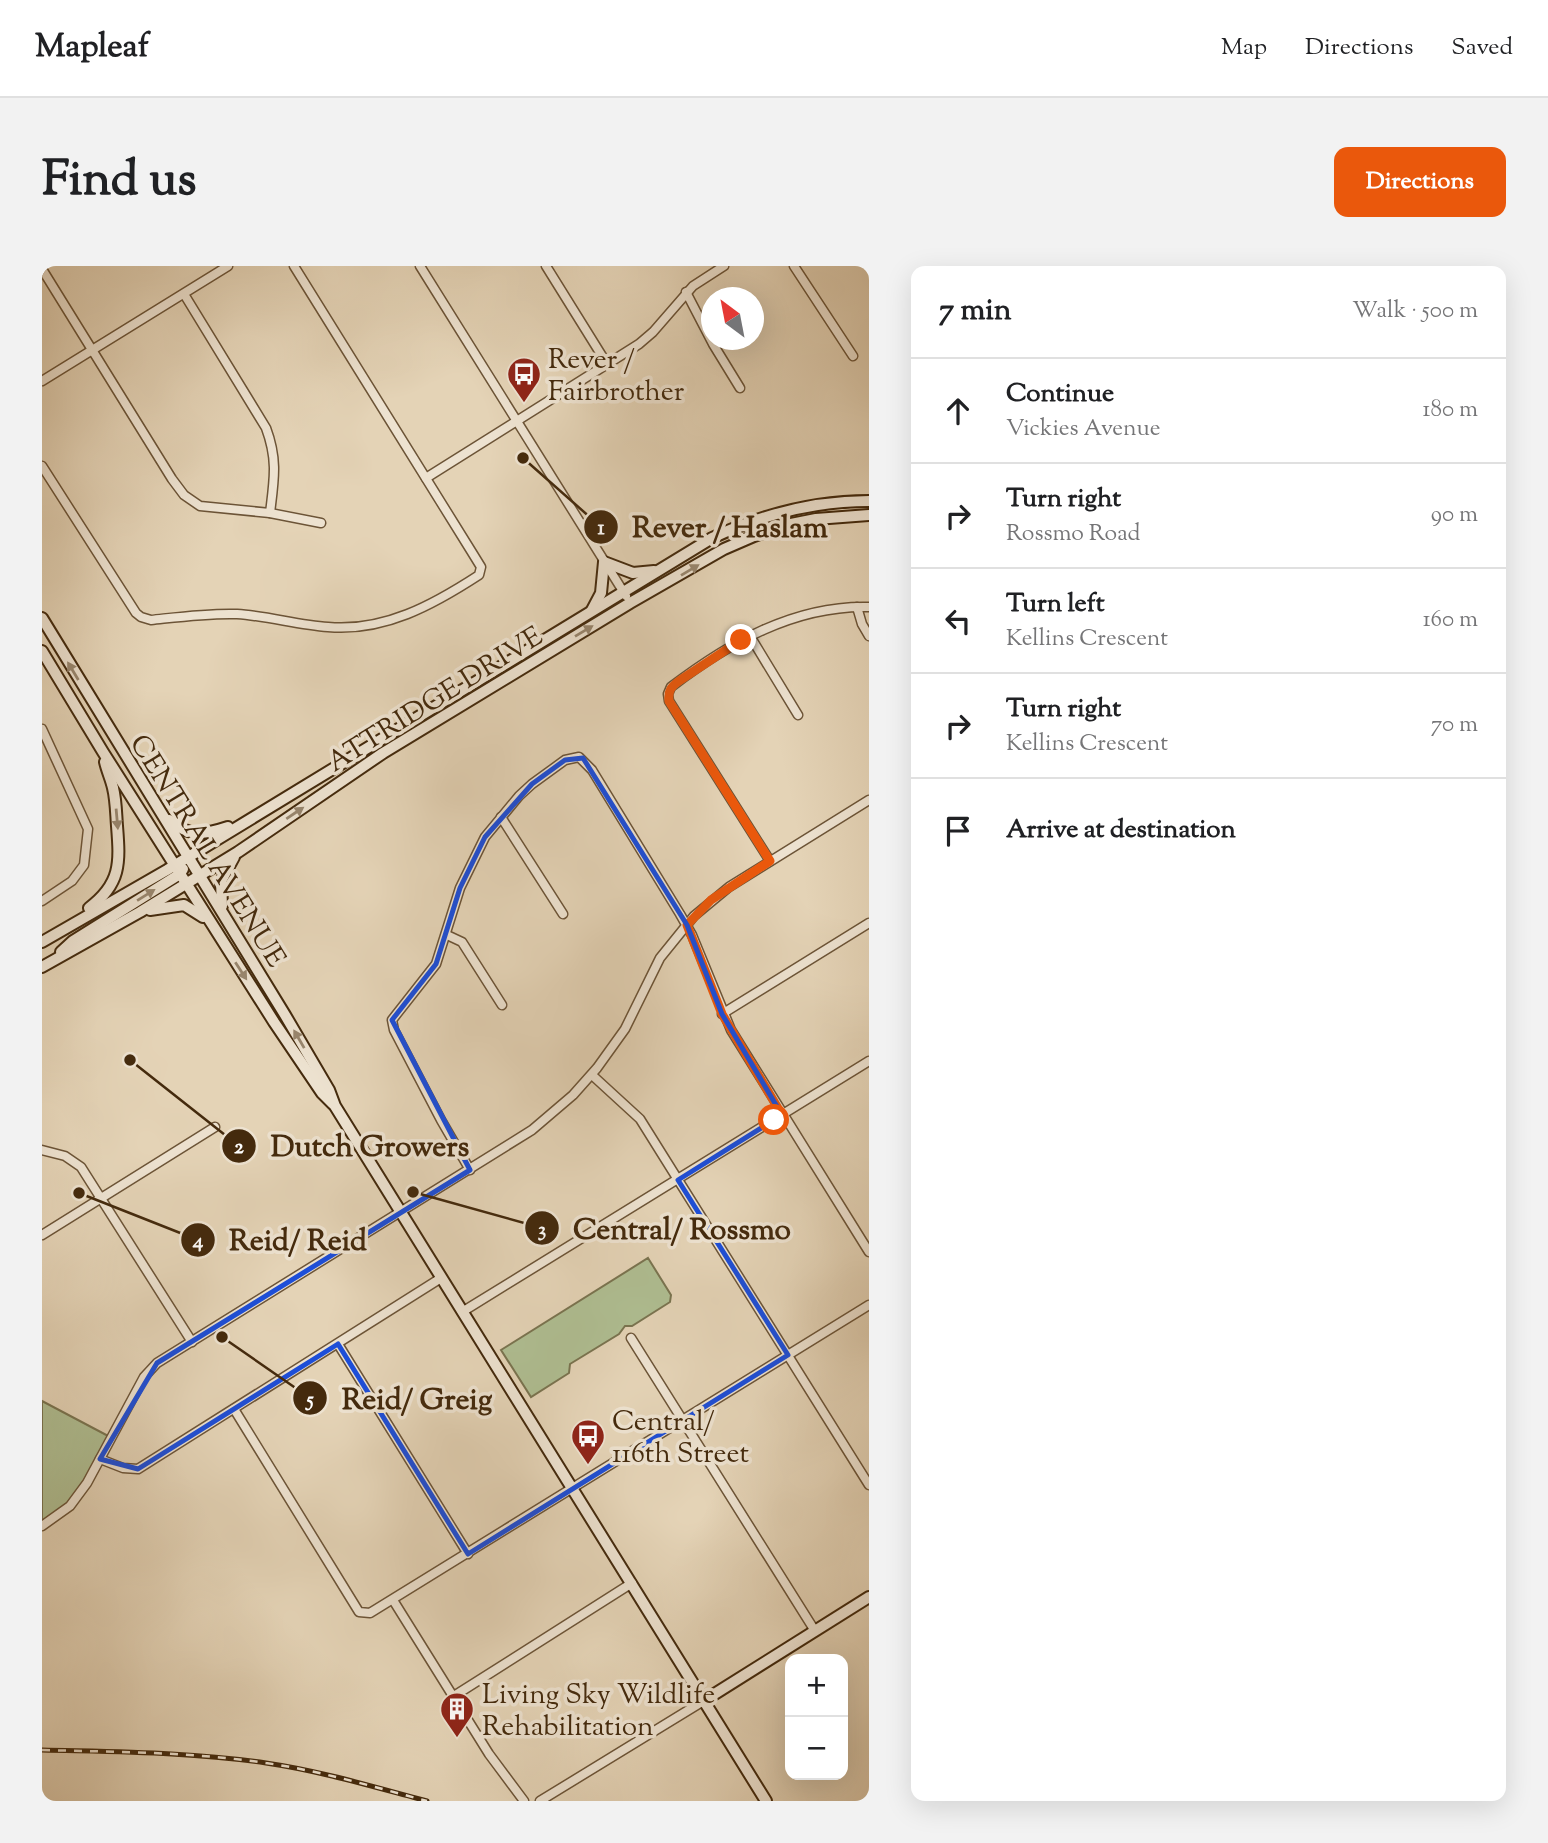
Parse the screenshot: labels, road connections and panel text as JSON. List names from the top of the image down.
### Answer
{
  "streets": {
    "main road": ["ATTRIDGE DRIVE", "CENTRAL AVENUE"]
  },
  "crossings": [
    ["ATTRIDGE DRIVE", "CENTRAL AVENUE"]
  ],
  "places": {
    "bus stop": ["Rever / Fairbrother", "Central/ 116th Street"],
    "other": [
      "Rever / Haslam",
      "Dutch Growers",
      "Central/ Rossmo",
      "Reid/ Reid",
      "Reid/ Greig"
    ],
    "building": ["Living Sky Wildlife Rehabilitation"]
  },
  "north": "top left",
  "page": {
    "header": "Mapleaf",
    "nav": ["Map", "Directions", "Saved"],
    "title": "Find us",
    "buttons": "Directions",
    "heading": ["7 min", "Walk · 500 m"],
    "list": [
      ["Continue", "Vickies Avenue", "180 m"],
      ["Turn right", "Rossmo Road", "90 m"],
      ["Turn left", "Kellins Crescent", "160 m"],
      ["Turn right", "Kellins Crescent", "70 m"],
      "Arrive at destination"
    ],
    "map_buttons": ["+", "−"]
  }
}
